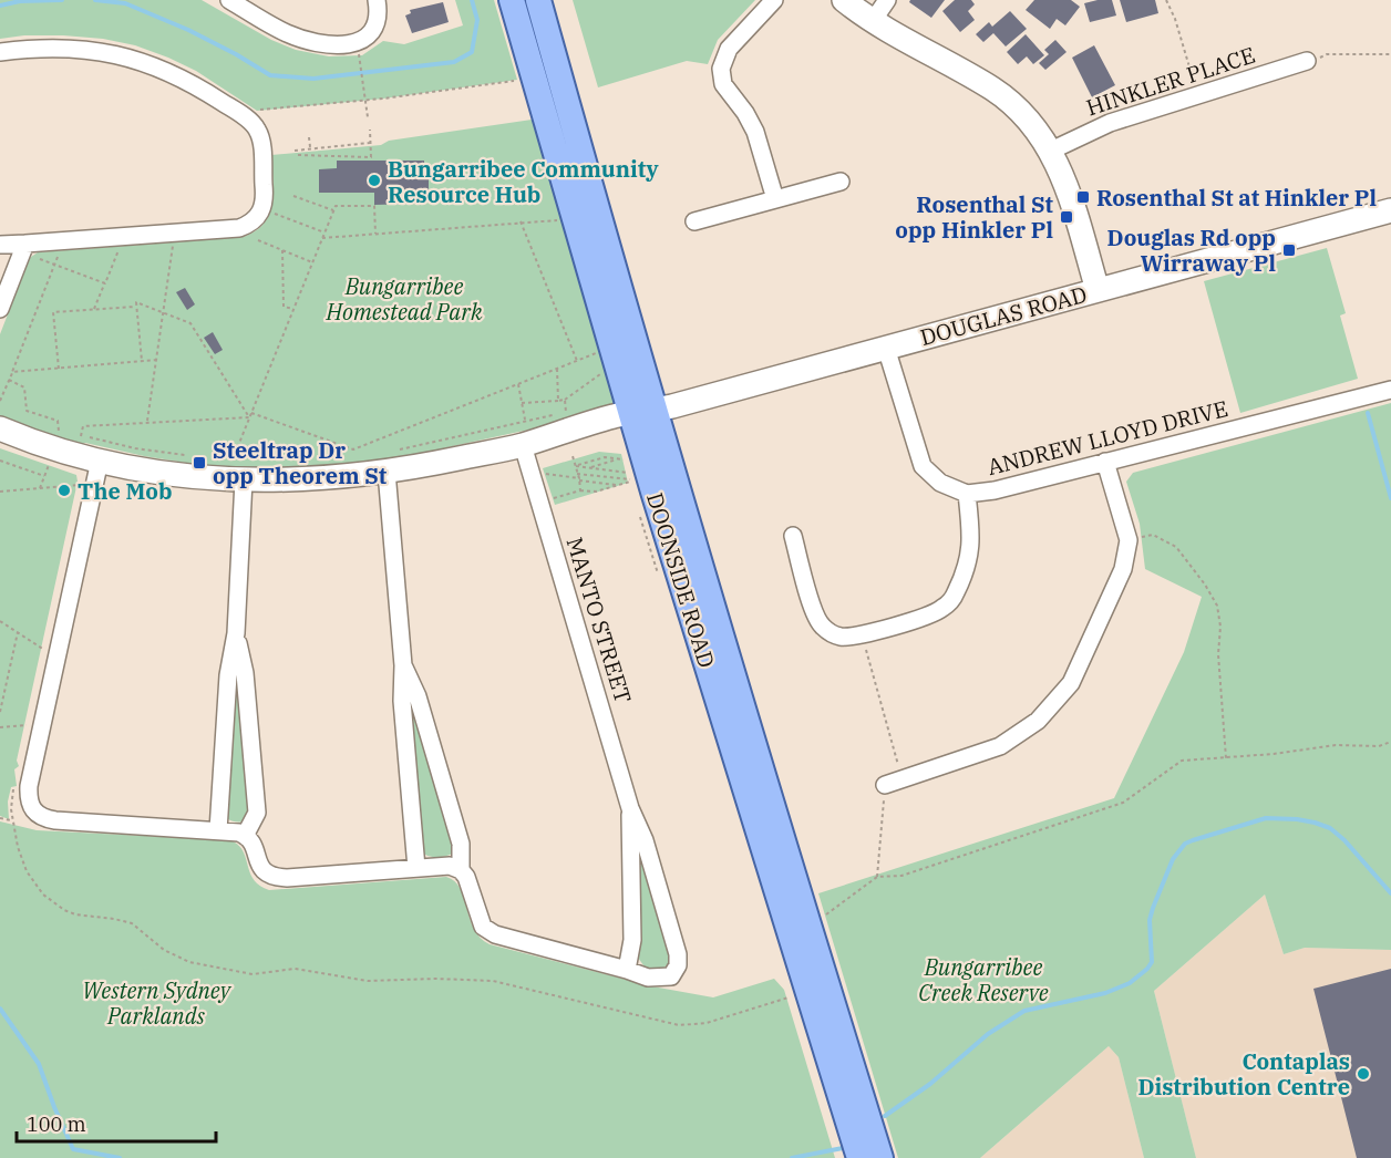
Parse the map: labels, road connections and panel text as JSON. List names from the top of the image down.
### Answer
{
  "streets": {
    "main road": ["DOONSIDE ROAD"],
    "street": [
      "HINKLER PLACE",
      "DOUGLAS ROAD",
      "ANDREW LLOYD DRIVE",
      "MANTO STREET"
    ]
  },
  "crossings": [
    ["DOUGLAS ROAD", "ANDREW LLOYD DRIVE"],
    ["DOUGLAS ROAD", "DOONSIDE ROAD"],
    ["DOUGLAS ROAD", "MANTO STREET"]
  ],
  "parks": ["Bungarribee Homestead Park", "Bungarribee Creek Reserve", "Western Sydney Parklands"],
  "places": {
    "other": ["Bungarribee Community Resource Hub", "The Mob", "Contaplas Distribution Centre"],
    "transit": [
      "Rosenthal St at Hinkler Pl",
      "Rosenthal St opp Hinkler Pl",
      "Douglas Rd opp Wirraway Pl",
      "Steeltrap Dr opp Theorem St"
    ]
  },
  "scale_bar": "100 m"
}
